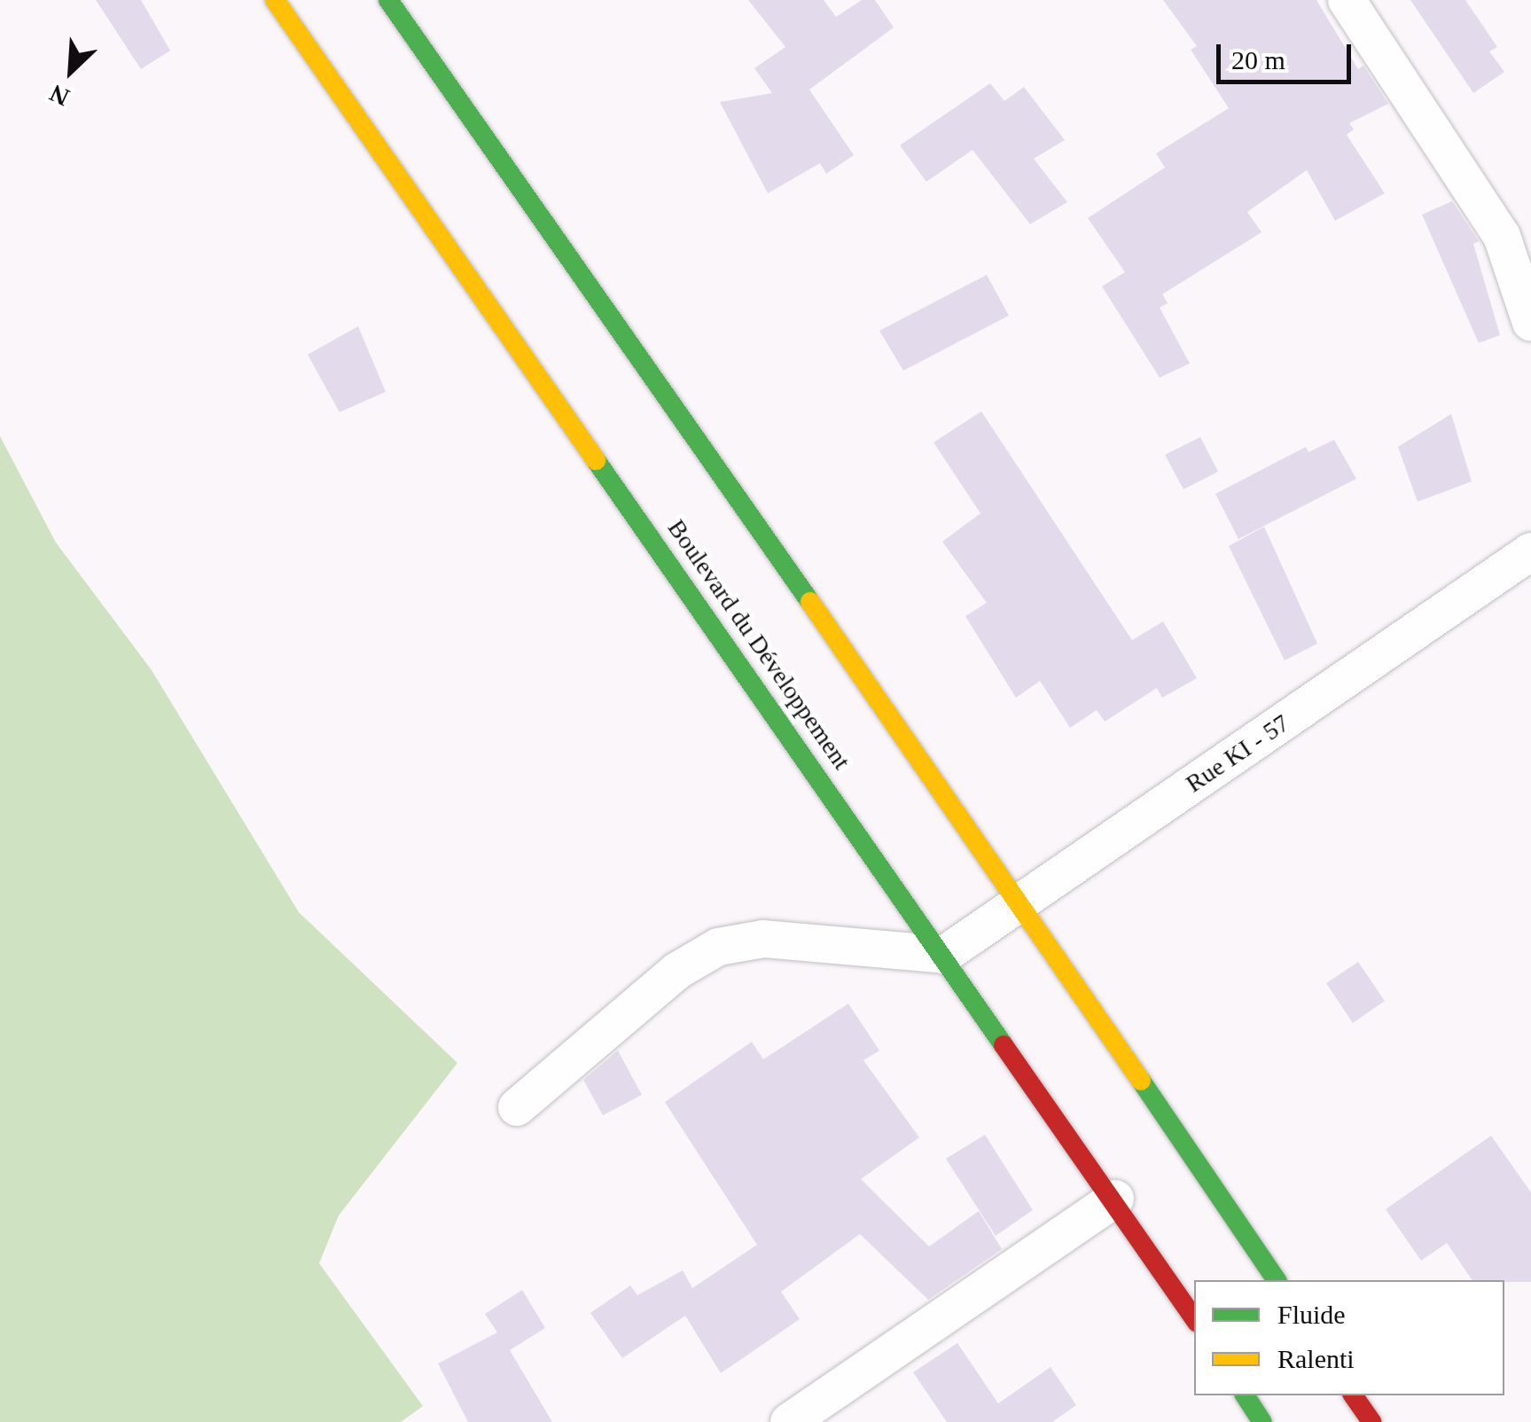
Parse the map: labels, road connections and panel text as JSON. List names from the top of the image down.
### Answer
{
  "streets": {
    "highway": ["Boulevard du Développement"],
    "street": ["Rue KI - 57"]
  },
  "crossings": [
    ["Boulevard du Développement", "Rue KI - 57"]
  ],
  "legend": ["Fluide", "Ralenti"],
  "scale_bar": "20 m",
  "north": "bottom left"
}
